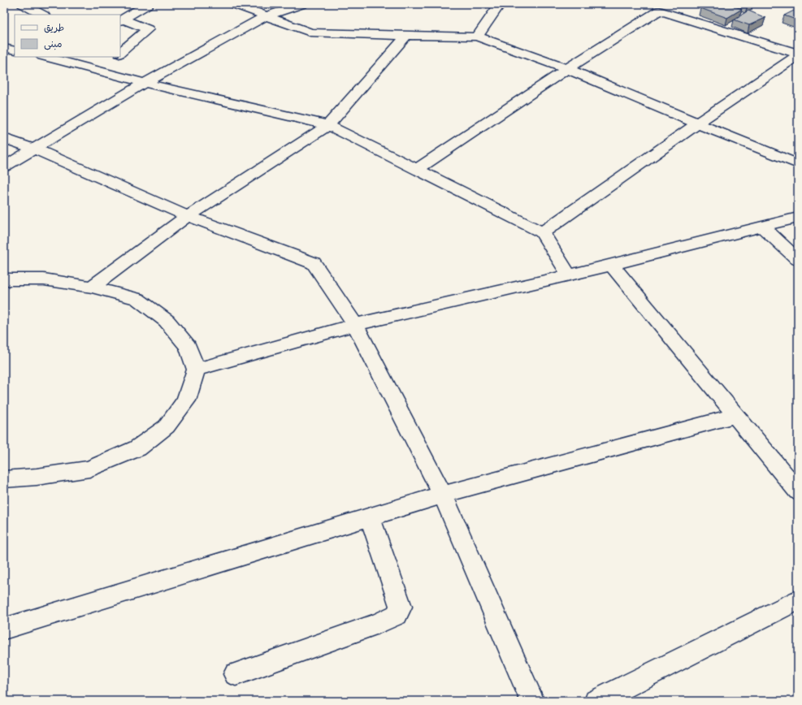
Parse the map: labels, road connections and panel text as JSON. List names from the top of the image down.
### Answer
{
  "legend": ["طريق", "مبنى"]
}
